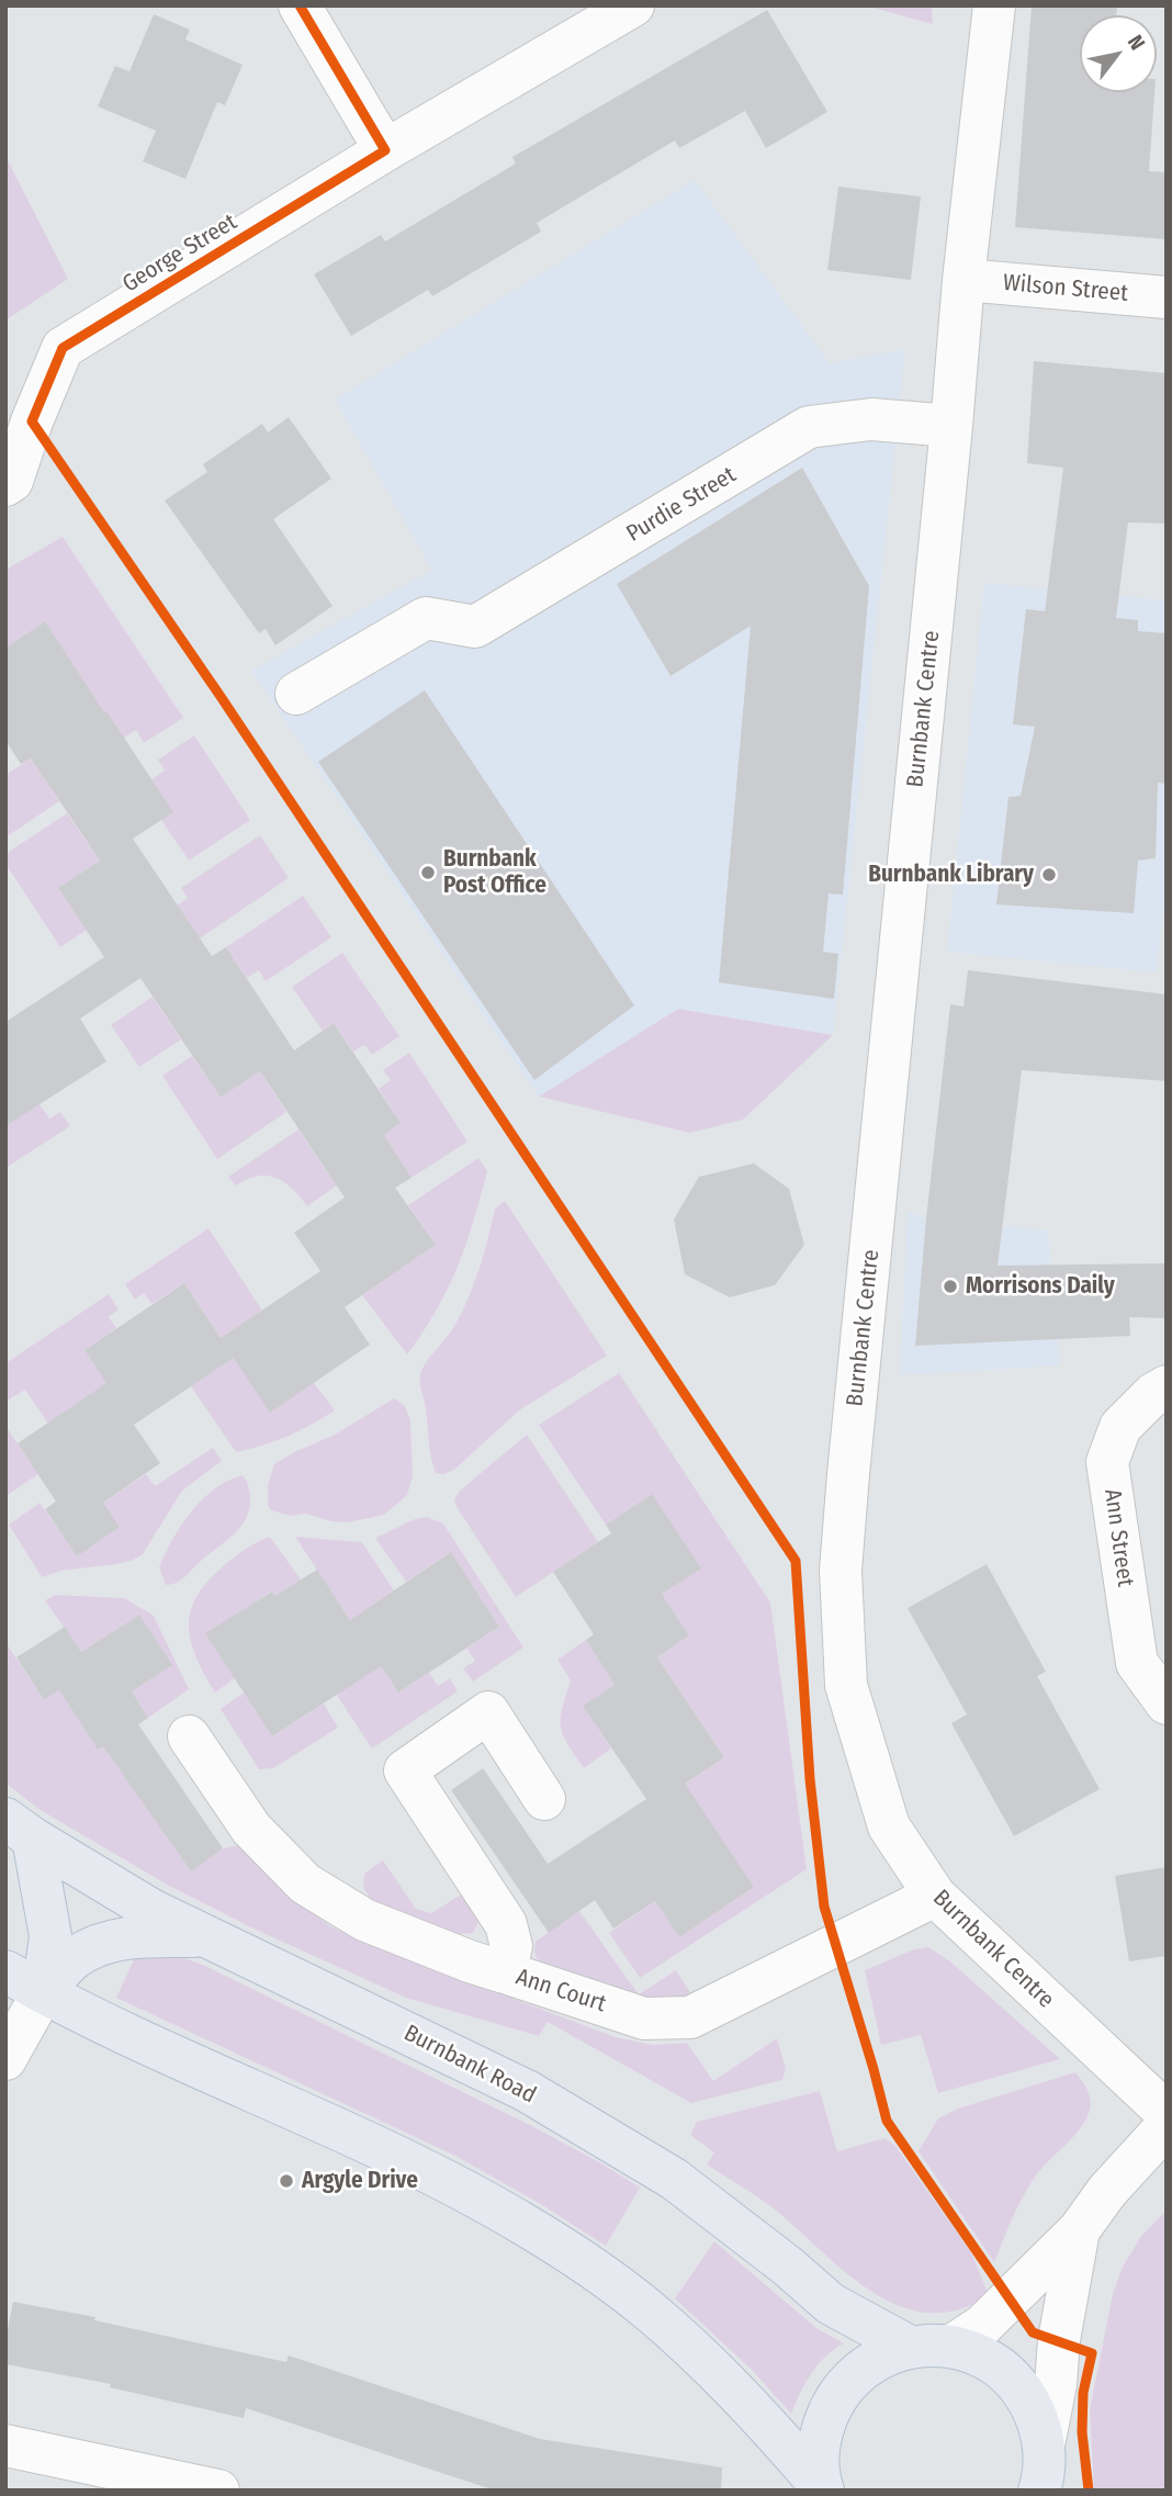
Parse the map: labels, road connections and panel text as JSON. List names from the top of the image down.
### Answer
{
  "streets": {
    "main road": ["Burnbank Road"],
    "street": [
      "George Street",
      "Wilson Street",
      "Purdie Street",
      "Burnbank Centre",
      "Ann Street",
      "Ann Court"
    ]
  },
  "crossings": [
    ["Purdie Street", "Burnbank Centre"],
    ["Burnbank Centre", "Ann Court"]
  ],
  "places": [
    "Burnbank Post Office",
    "Burnbank Library",
    "Morrisons Daily",
    "Argyle Drive"
  ],
  "north": "top right"
}
